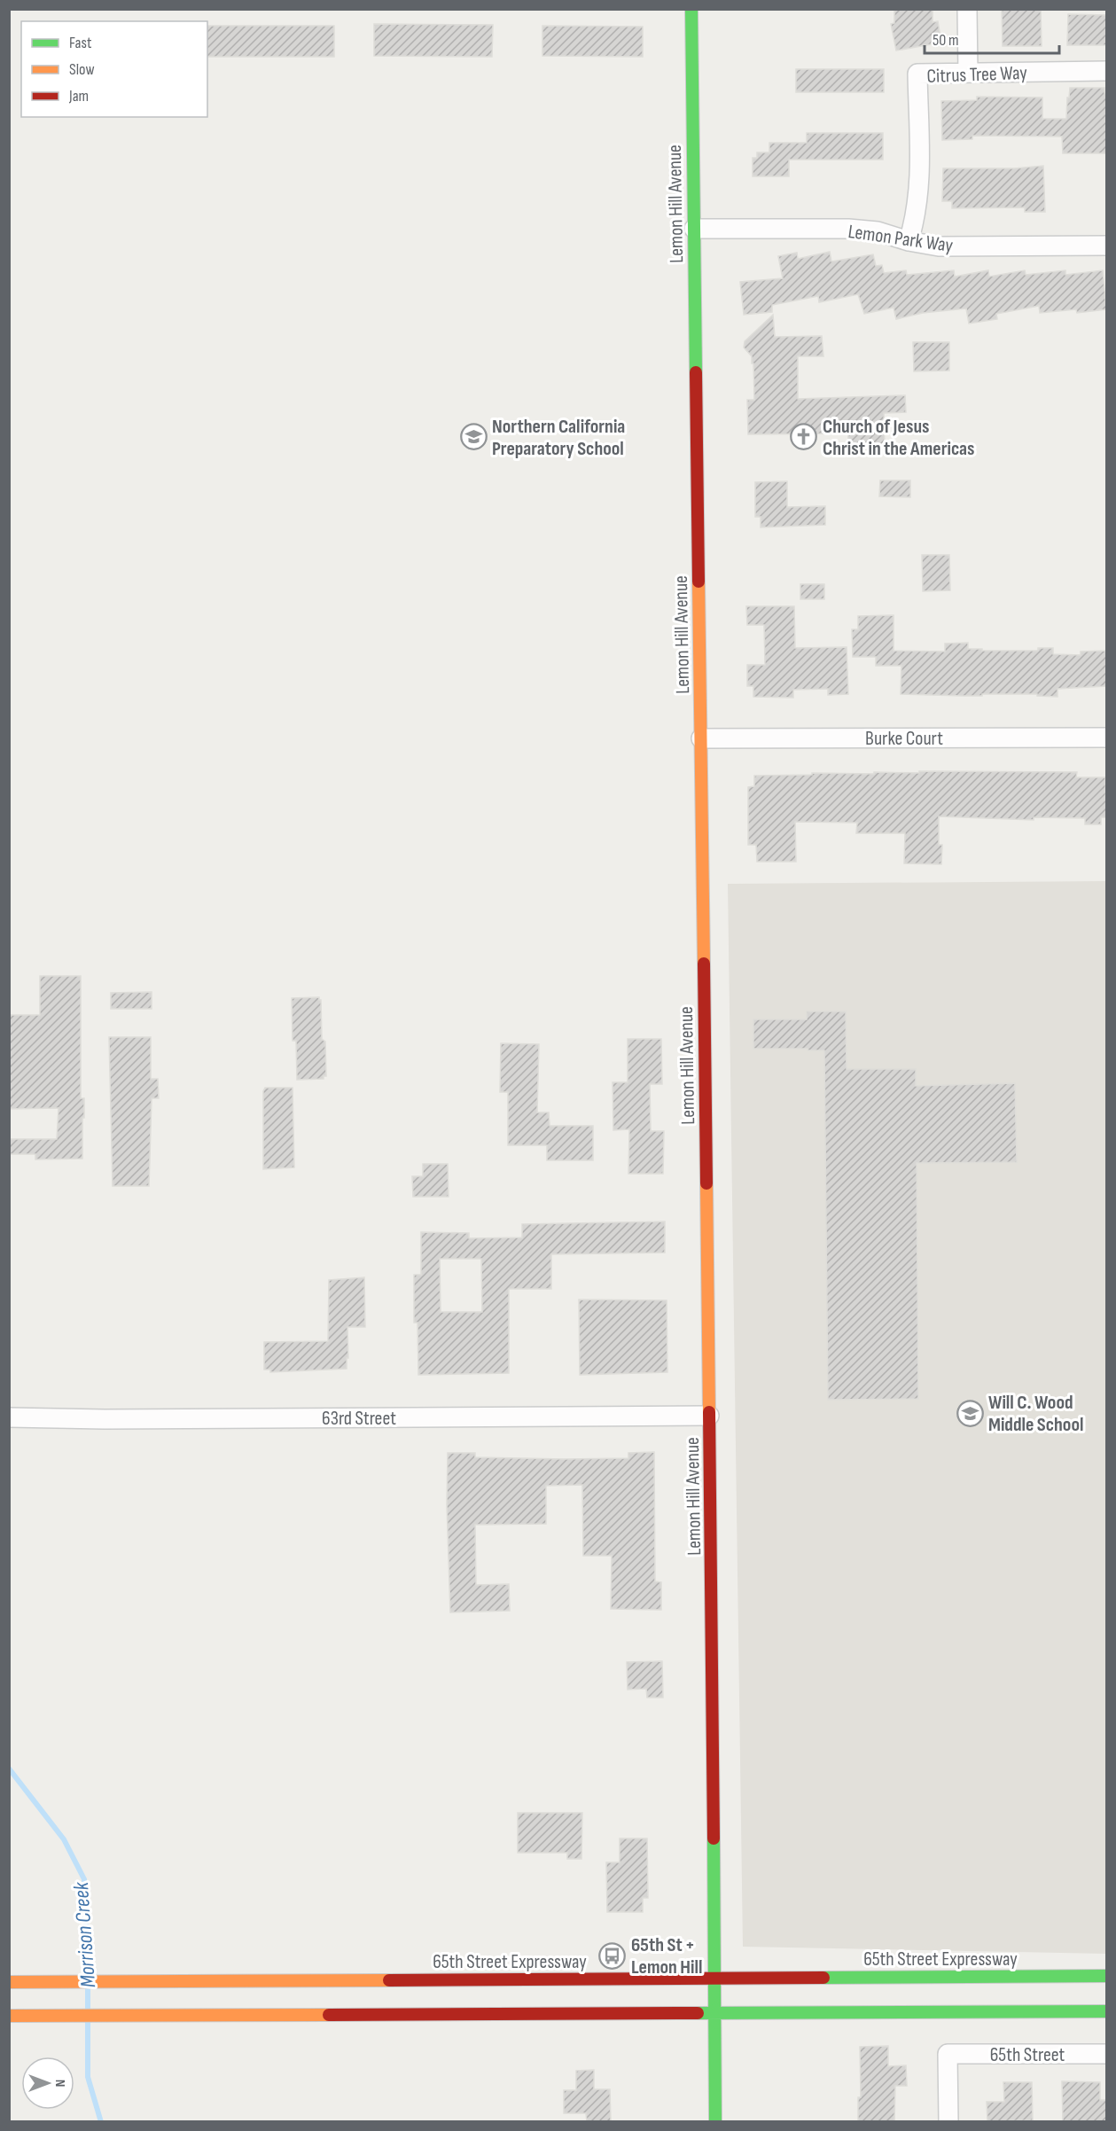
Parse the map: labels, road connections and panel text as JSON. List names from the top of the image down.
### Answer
{
  "streets": {
    "main road": ["Lemon Hill Avenue", "65th Street Expressway"],
    "street": [
      "Citrus Tree Way",
      "Lemon Park Way",
      "Burke Court",
      "63rd Street",
      "65th Street"
    ]
  },
  "crossings": [
    ["Citrus Tree Way", "Lemon Park Way"],
    ["Lemon Hill Avenue", "Lemon Park Way"],
    ["Lemon Hill Avenue", "Burke Court"],
    ["Lemon Hill Avenue", "63rd Street"],
    ["Lemon Hill Avenue", "65th Street Expressway"]
  ],
  "water": ["Morrison Creek"],
  "places": {
    "school or university": ["Northern California Preparatory School", "Will C. Wood Middle School"],
    "church": ["Church of Jesus Christ in the Americas"],
    "bus stop": ["65th St + Lemon Hill"]
  },
  "legend": ["Fast", "Slow", "Jam"],
  "scale_bar": "50 m",
  "north": "right"
}
